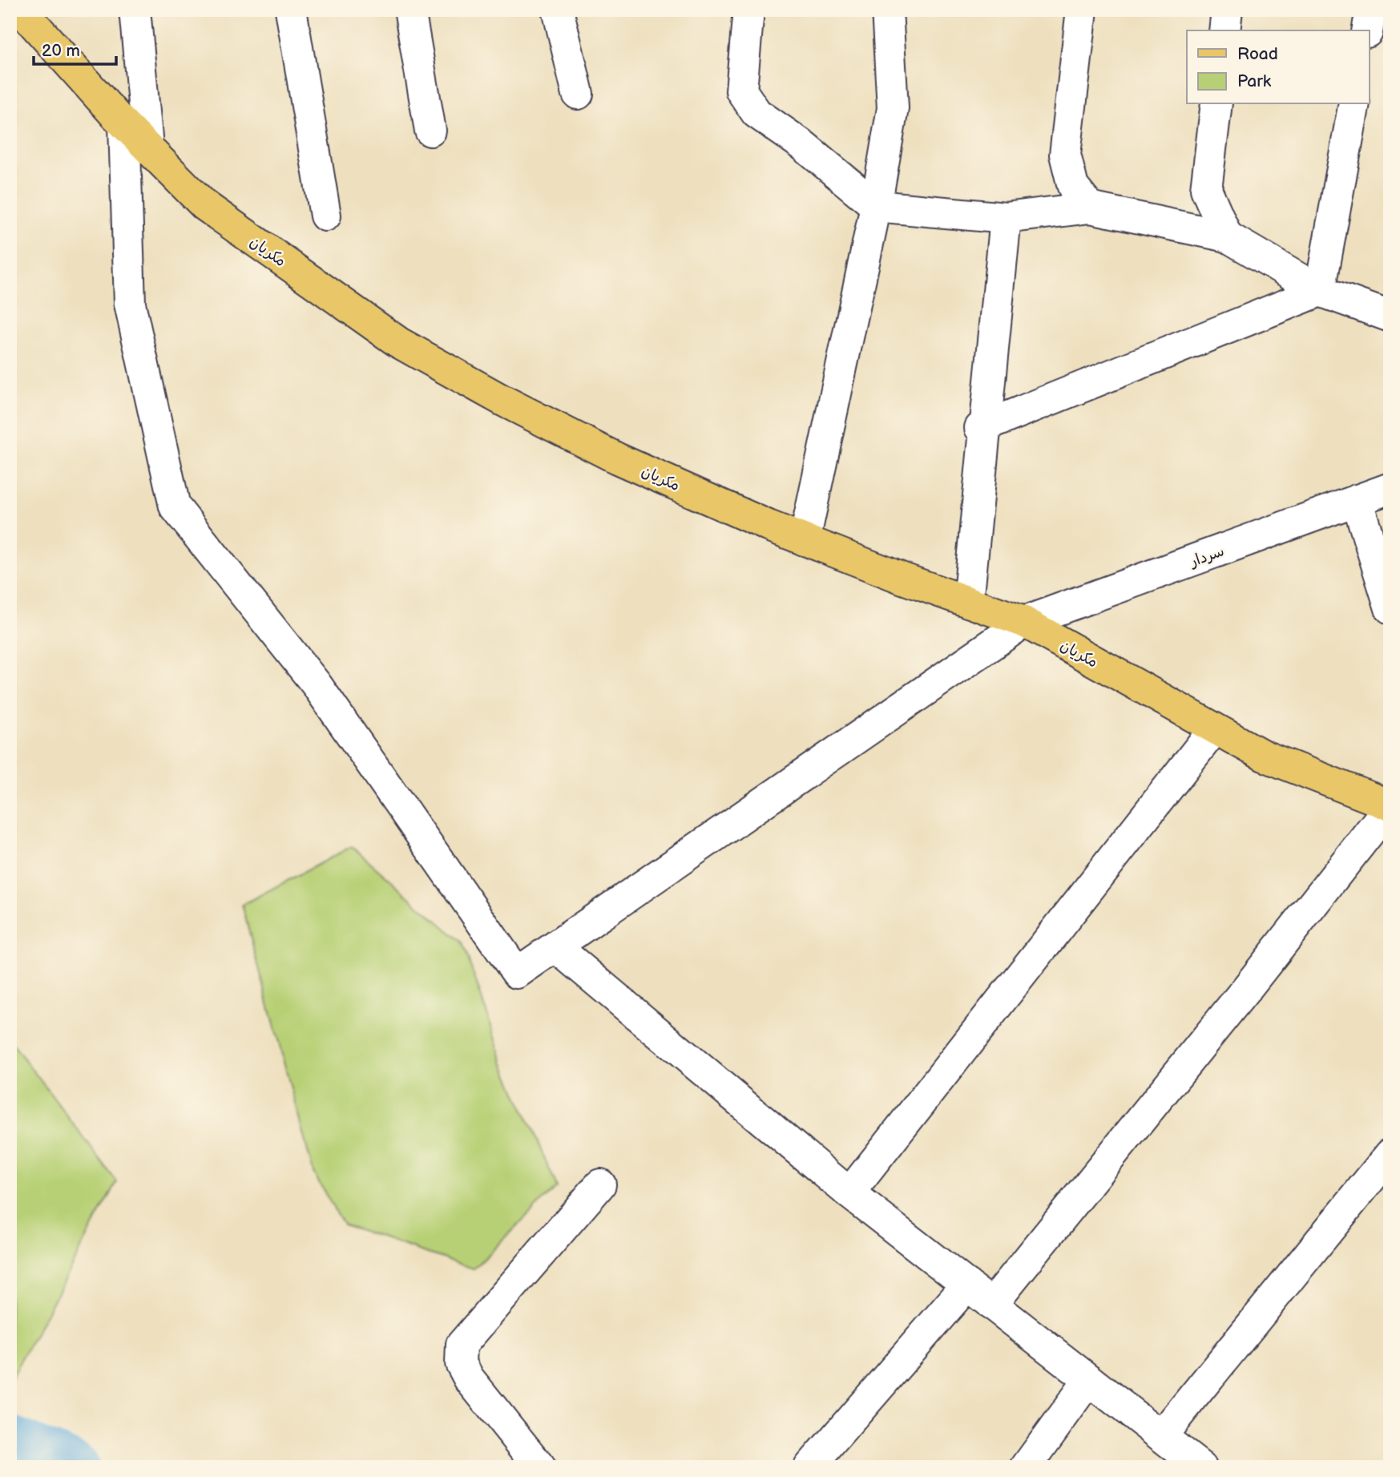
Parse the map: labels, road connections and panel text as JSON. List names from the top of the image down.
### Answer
{
  "streets": {
    "main road": ["مکریان"],
    "street": ["سردار"]
  },
  "crossings": [
    ["مکریان", "سردار"]
  ],
  "legend": ["Road", "Park"],
  "scale_bar": "20 m"
}
